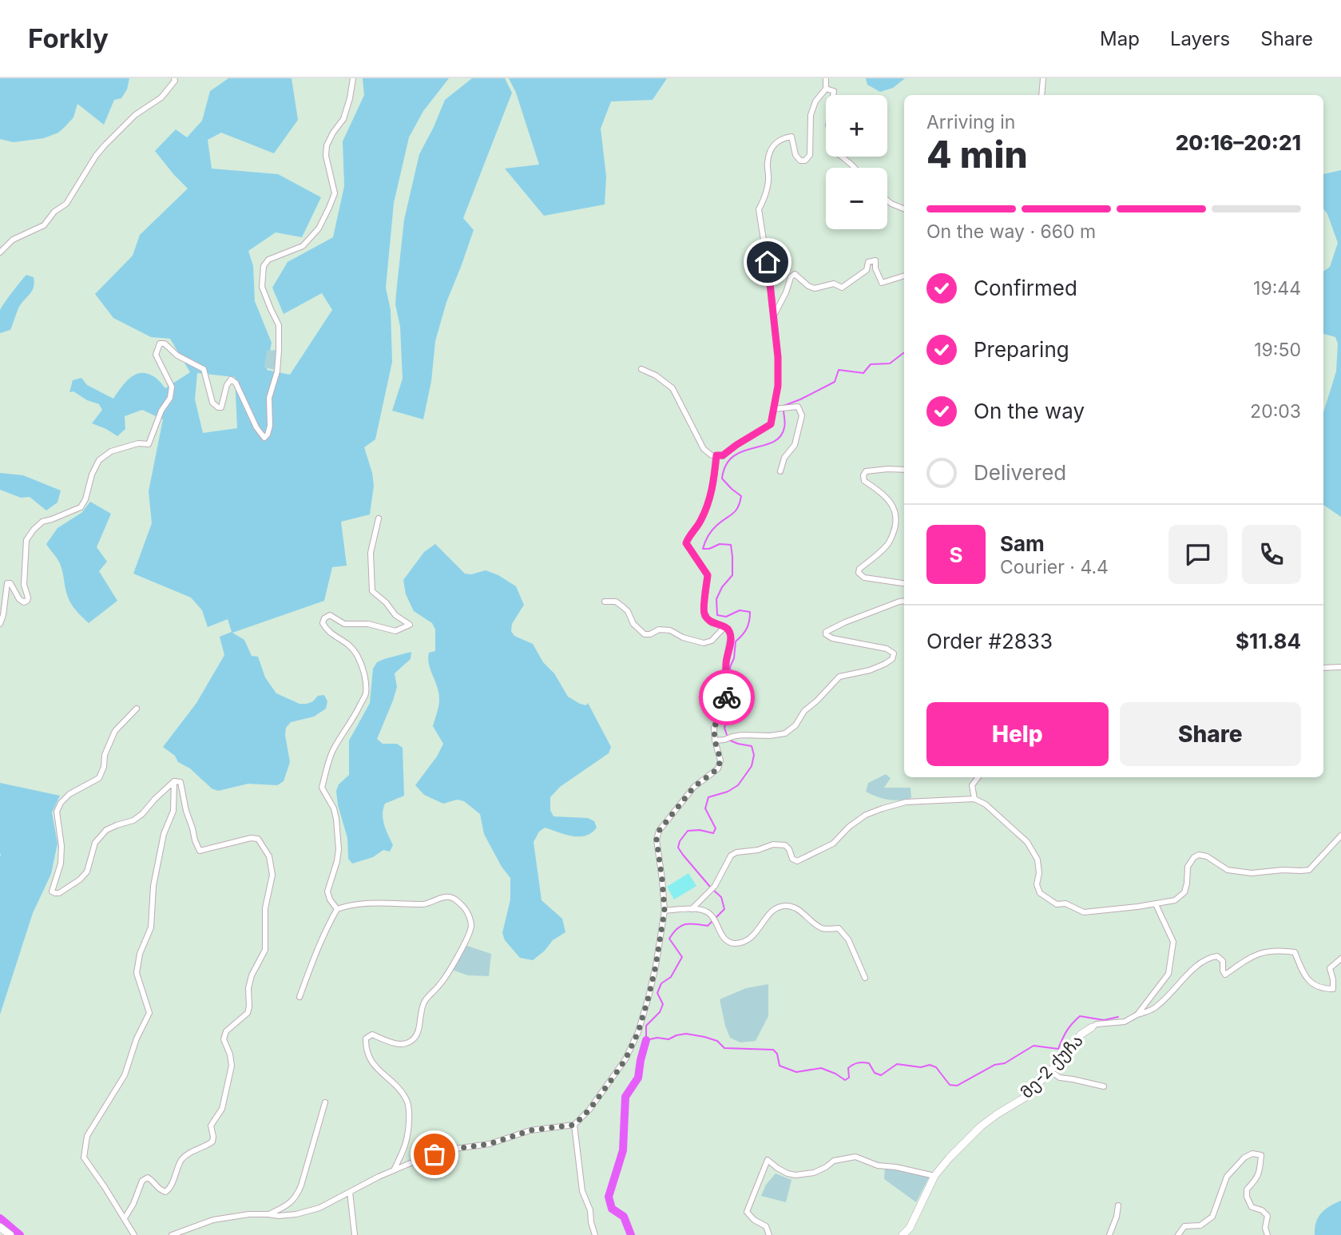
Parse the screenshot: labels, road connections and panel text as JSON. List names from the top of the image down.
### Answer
{
  "streets": {
    "street": ["მე-2 ქუჩა"]
  },
  "page": {
    "header": "Forkly",
    "nav": ["Map", "Layers", "Share"],
    "map_buttons": ["+", "−"],
    "heading": ["4 min", "Arriving in", "20:16–20:21"],
    "panel": [
      "Sam",
      "Courier · 4.4",
      "Order #2833",
      "$11.84"
    ],
    "bar": "On the way · 660 m",
    "list": [
      ["Confirmed", "19:44"],
      ["Preparing", "19:50"],
      ["On the way", "20:03"],
      "Delivered"
    ],
    "round": "S",
    "buttons": ["Help", "Share"]
  }
}
